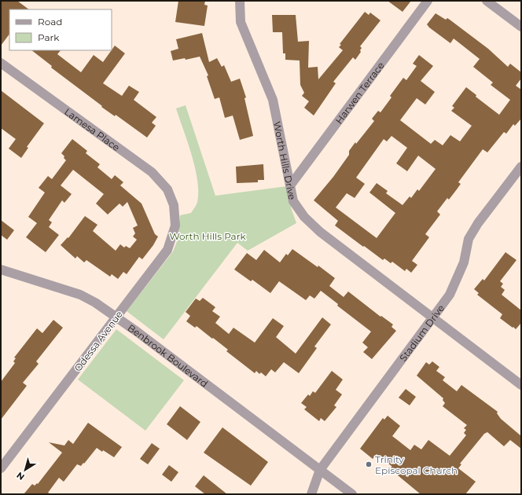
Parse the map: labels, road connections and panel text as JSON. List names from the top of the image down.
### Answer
{
  "streets": {
    "street": [
      "Harwen Terrace",
      "Lamesa Place",
      "Worth Hills Drive",
      "Stadium Drive",
      "Odessa Avenue",
      "Benbrook Boulevard"
    ]
  },
  "crossings": [
    ["Harwen Terrace", "Worth Hills Drive"],
    ["Lamesa Place", "Odessa Avenue"],
    ["Worth Hills Drive", "Stadium Drive"],
    ["Stadium Drive", "Benbrook Boulevard"],
    ["Odessa Avenue", "Benbrook Boulevard"]
  ],
  "parks": ["Worth Hills Park"],
  "places": ["Trinity Episcopal Church"],
  "legend": ["Road", "Park"],
  "north": "bottom left"
}
